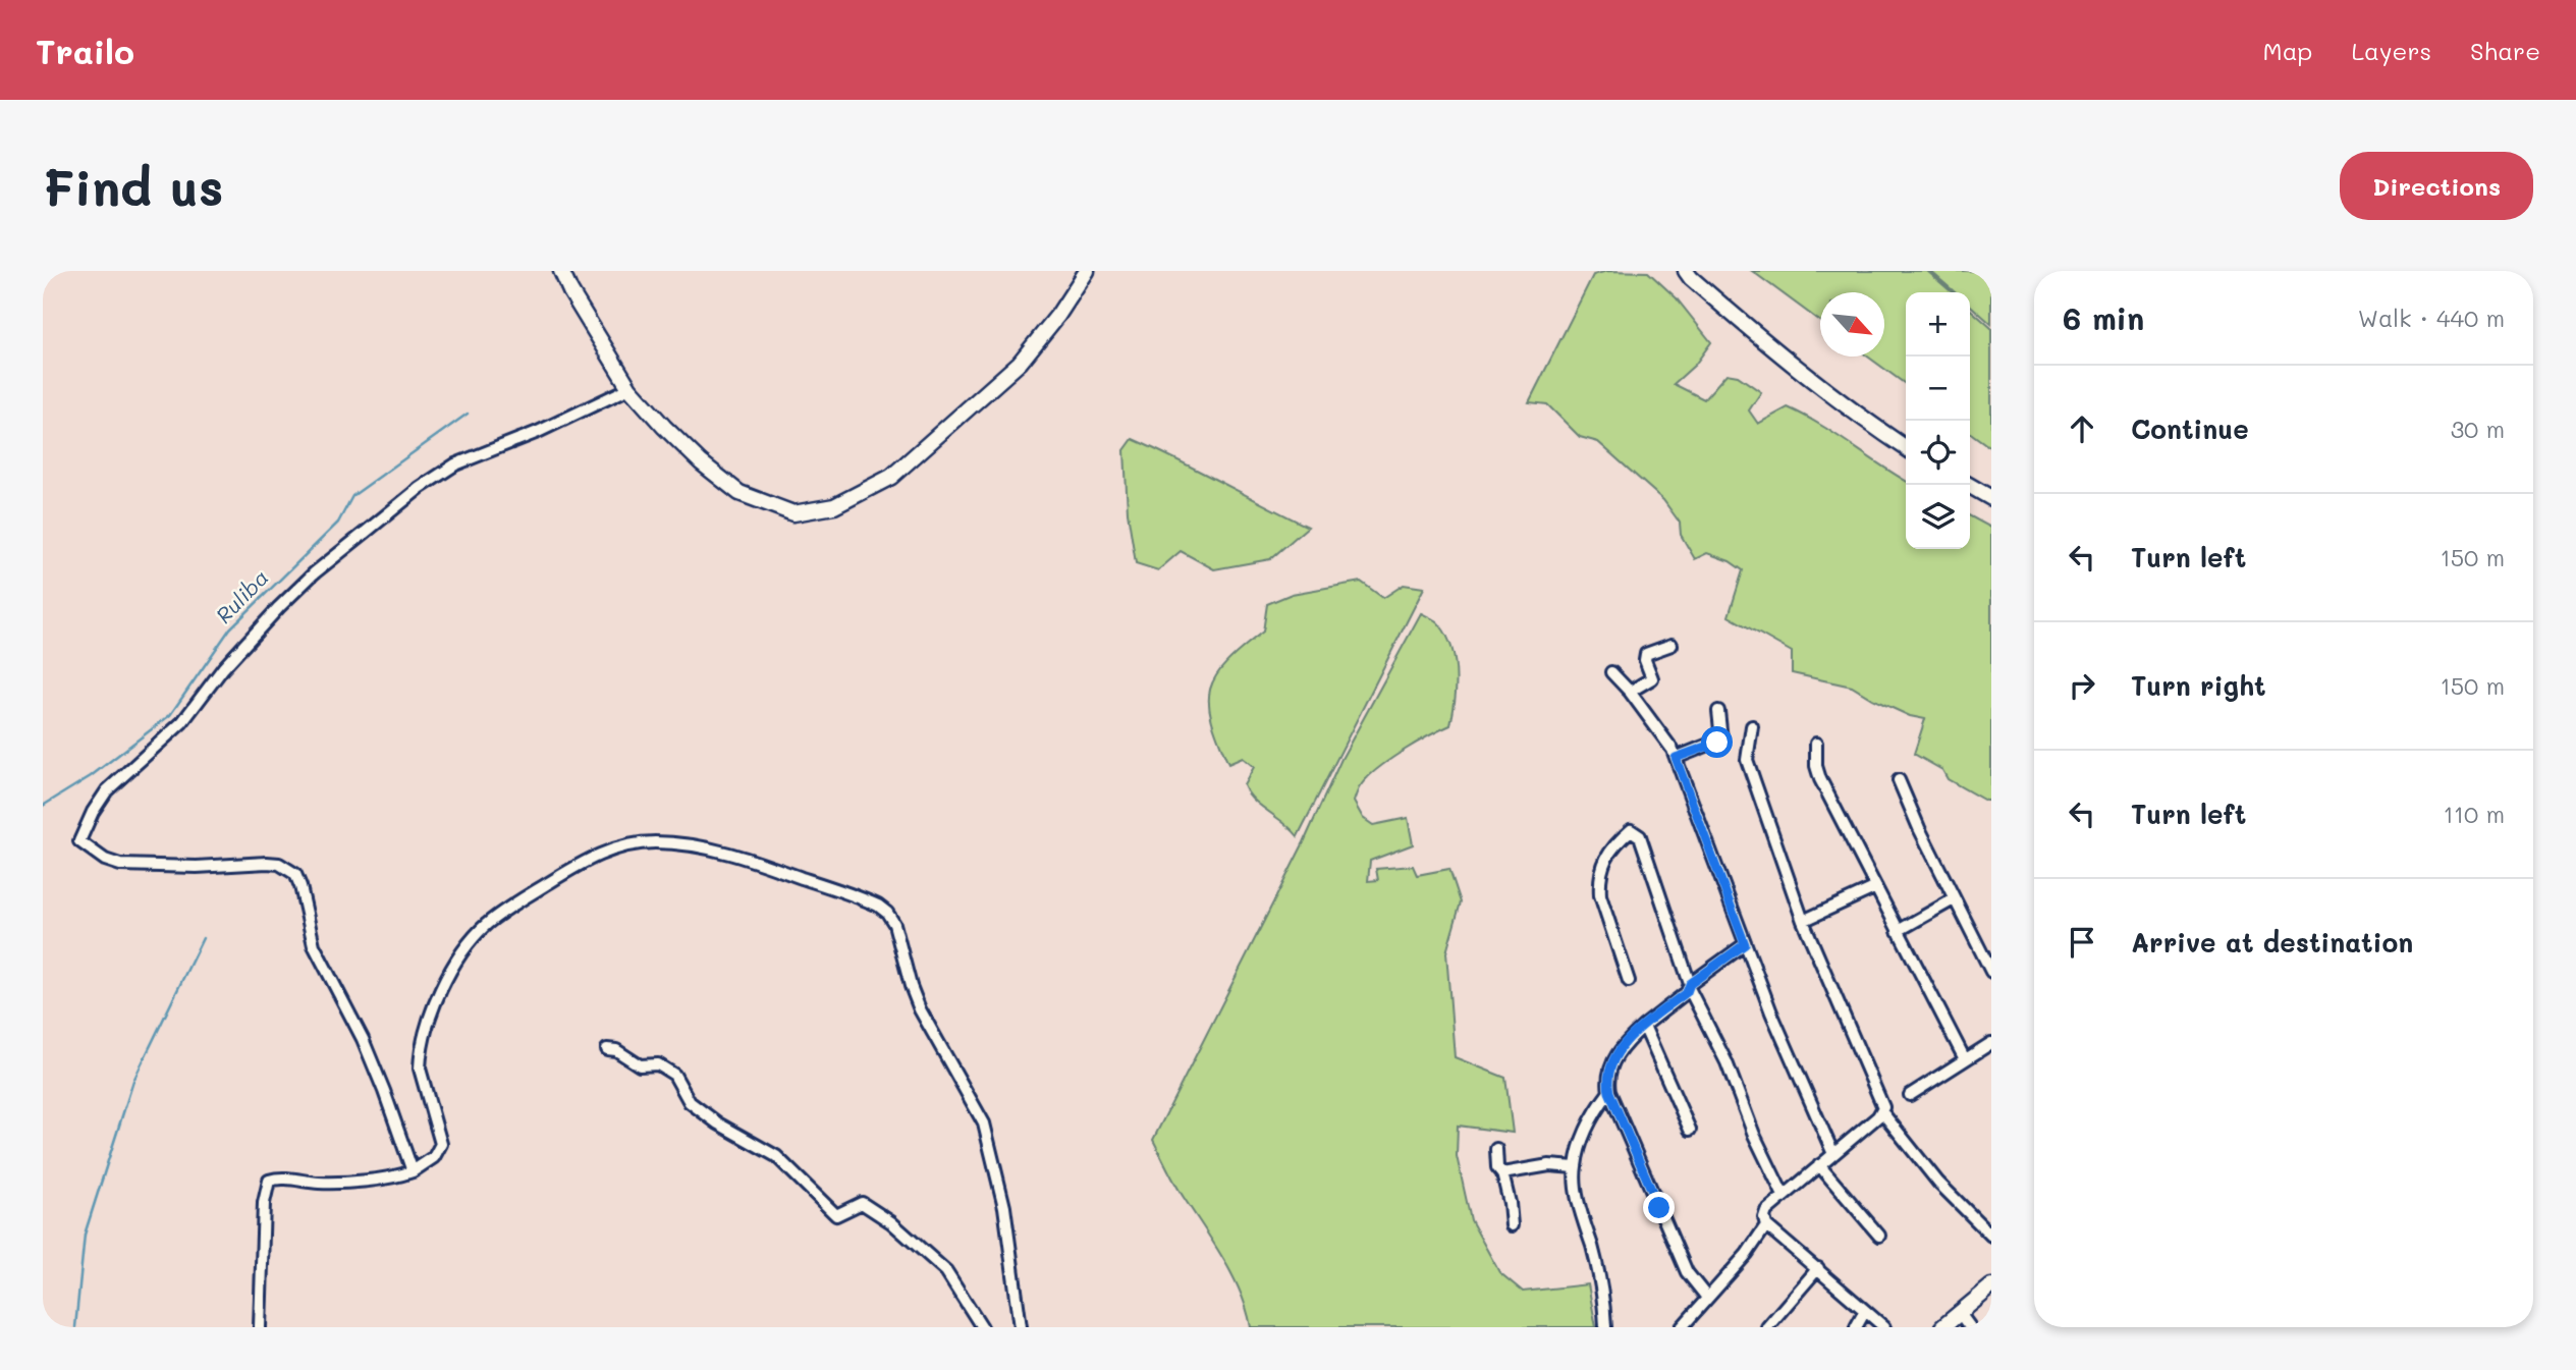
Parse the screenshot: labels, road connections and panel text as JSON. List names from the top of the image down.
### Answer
{
  "water": ["Ruliba"],
  "north": "bottom right",
  "page": {
    "header": "Trailo",
    "nav": ["Map", "Layers", "Share"],
    "buttons": "Directions",
    "title": "Find us",
    "heading": ["6 min", "Walk · 440 m"],
    "map_buttons": ["+", "−"],
    "list": [
      ["Continue", "30 m"],
      ["Turn left", "150 m"],
      ["Turn right", "150 m"],
      ["Turn left", "110 m"],
      "Arrive at destination"
    ]
  }
}
